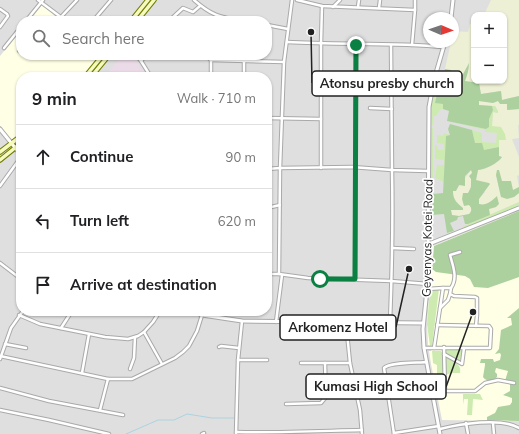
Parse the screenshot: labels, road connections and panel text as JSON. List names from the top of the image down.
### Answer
{
  "streets": {
    "street": ["Geyenyas Kotei Road"]
  },
  "places": ["Atonsu presby church", "Arkomenz Hotel", "Kumasi High School"],
  "north": "right",
  "page": {
    "map_buttons": ["+", "−"],
    "search": "Search here",
    "heading": ["9 min", "Walk · 710 m"],
    "list": [
      ["Continue", "90 m"],
      ["Turn left", "620 m"],
      "Arrive at destination"
    ]
  }
}
